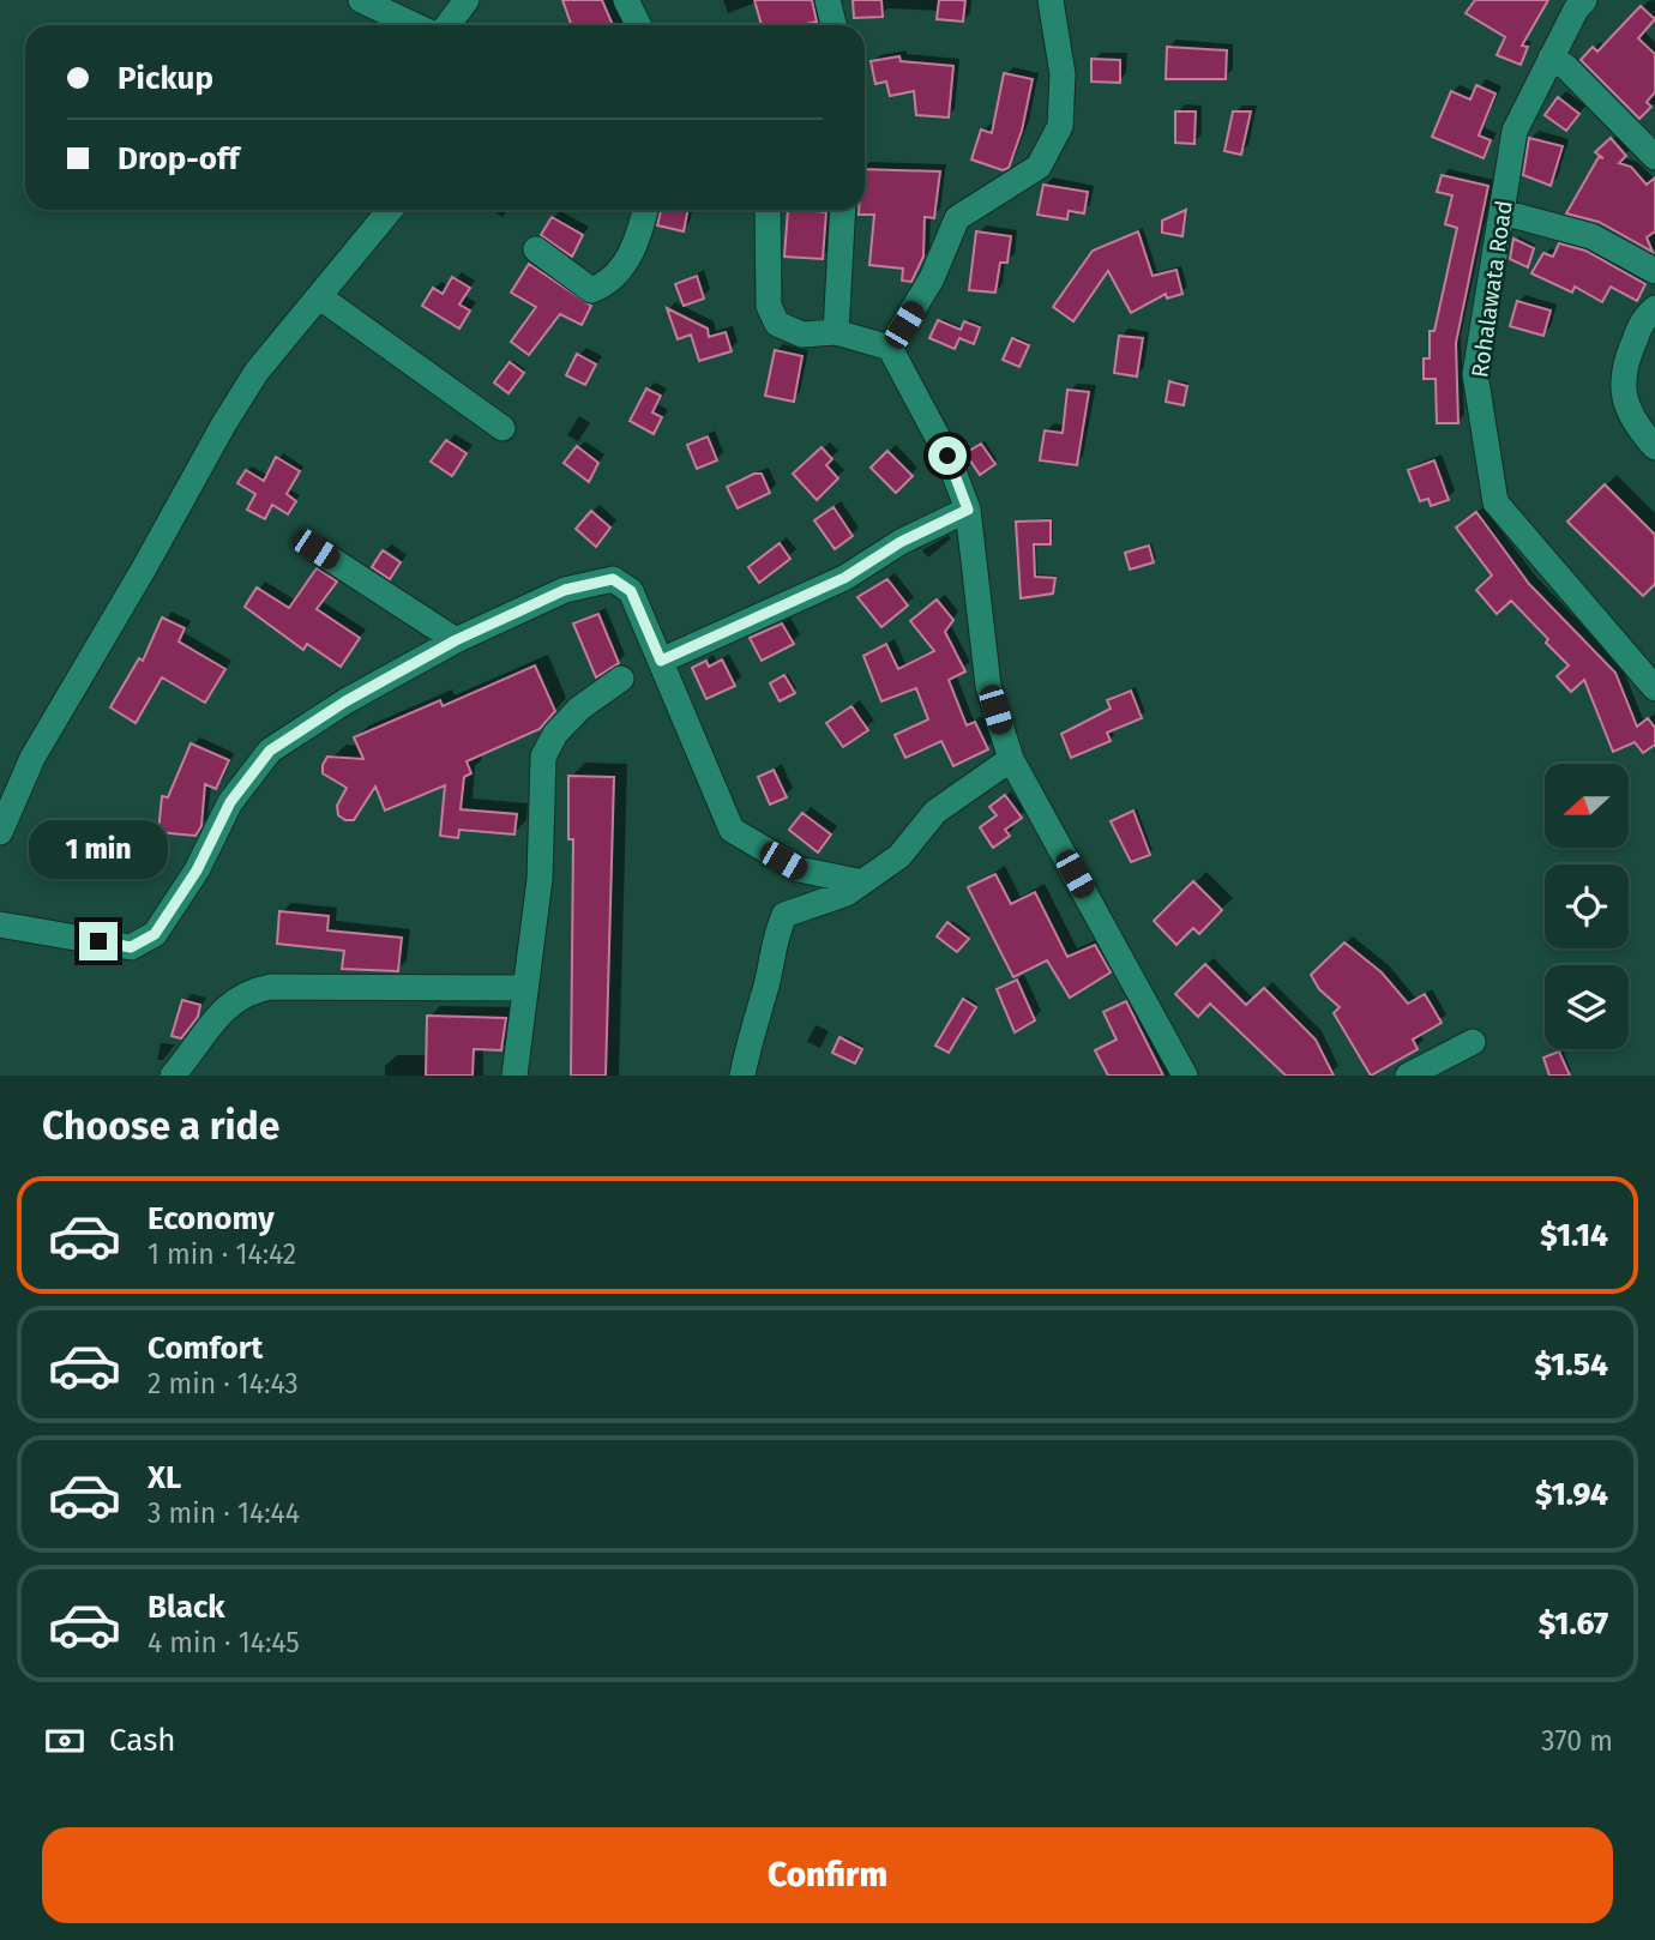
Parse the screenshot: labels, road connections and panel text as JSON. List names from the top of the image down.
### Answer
{
  "streets": {
    "street": ["Rohalawata Road"]
  },
  "north": "left",
  "page": {
    "banner": ["Pickup", "Drop-off"],
    "bubble": "1 min",
    "heading": "Choose a ride",
    "list": [
      {
        "name": "Economy",
        "note": "1 min · 14:42",
        "value": "$1.14"
      },
      {
        "name": "Comfort",
        "note": "2 min · 14:43",
        "value": "$1.54"
      },
      {
        "name": "XL",
        "note": "3 min · 14:44",
        "value": "$1.94"
      },
      {
        "name": "Black",
        "note": "4 min · 14:45",
        "value": "$1.67"
      }
    ],
    "pay": ["Cash", "370 m"],
    "buttons": "Confirm"
  }
}
